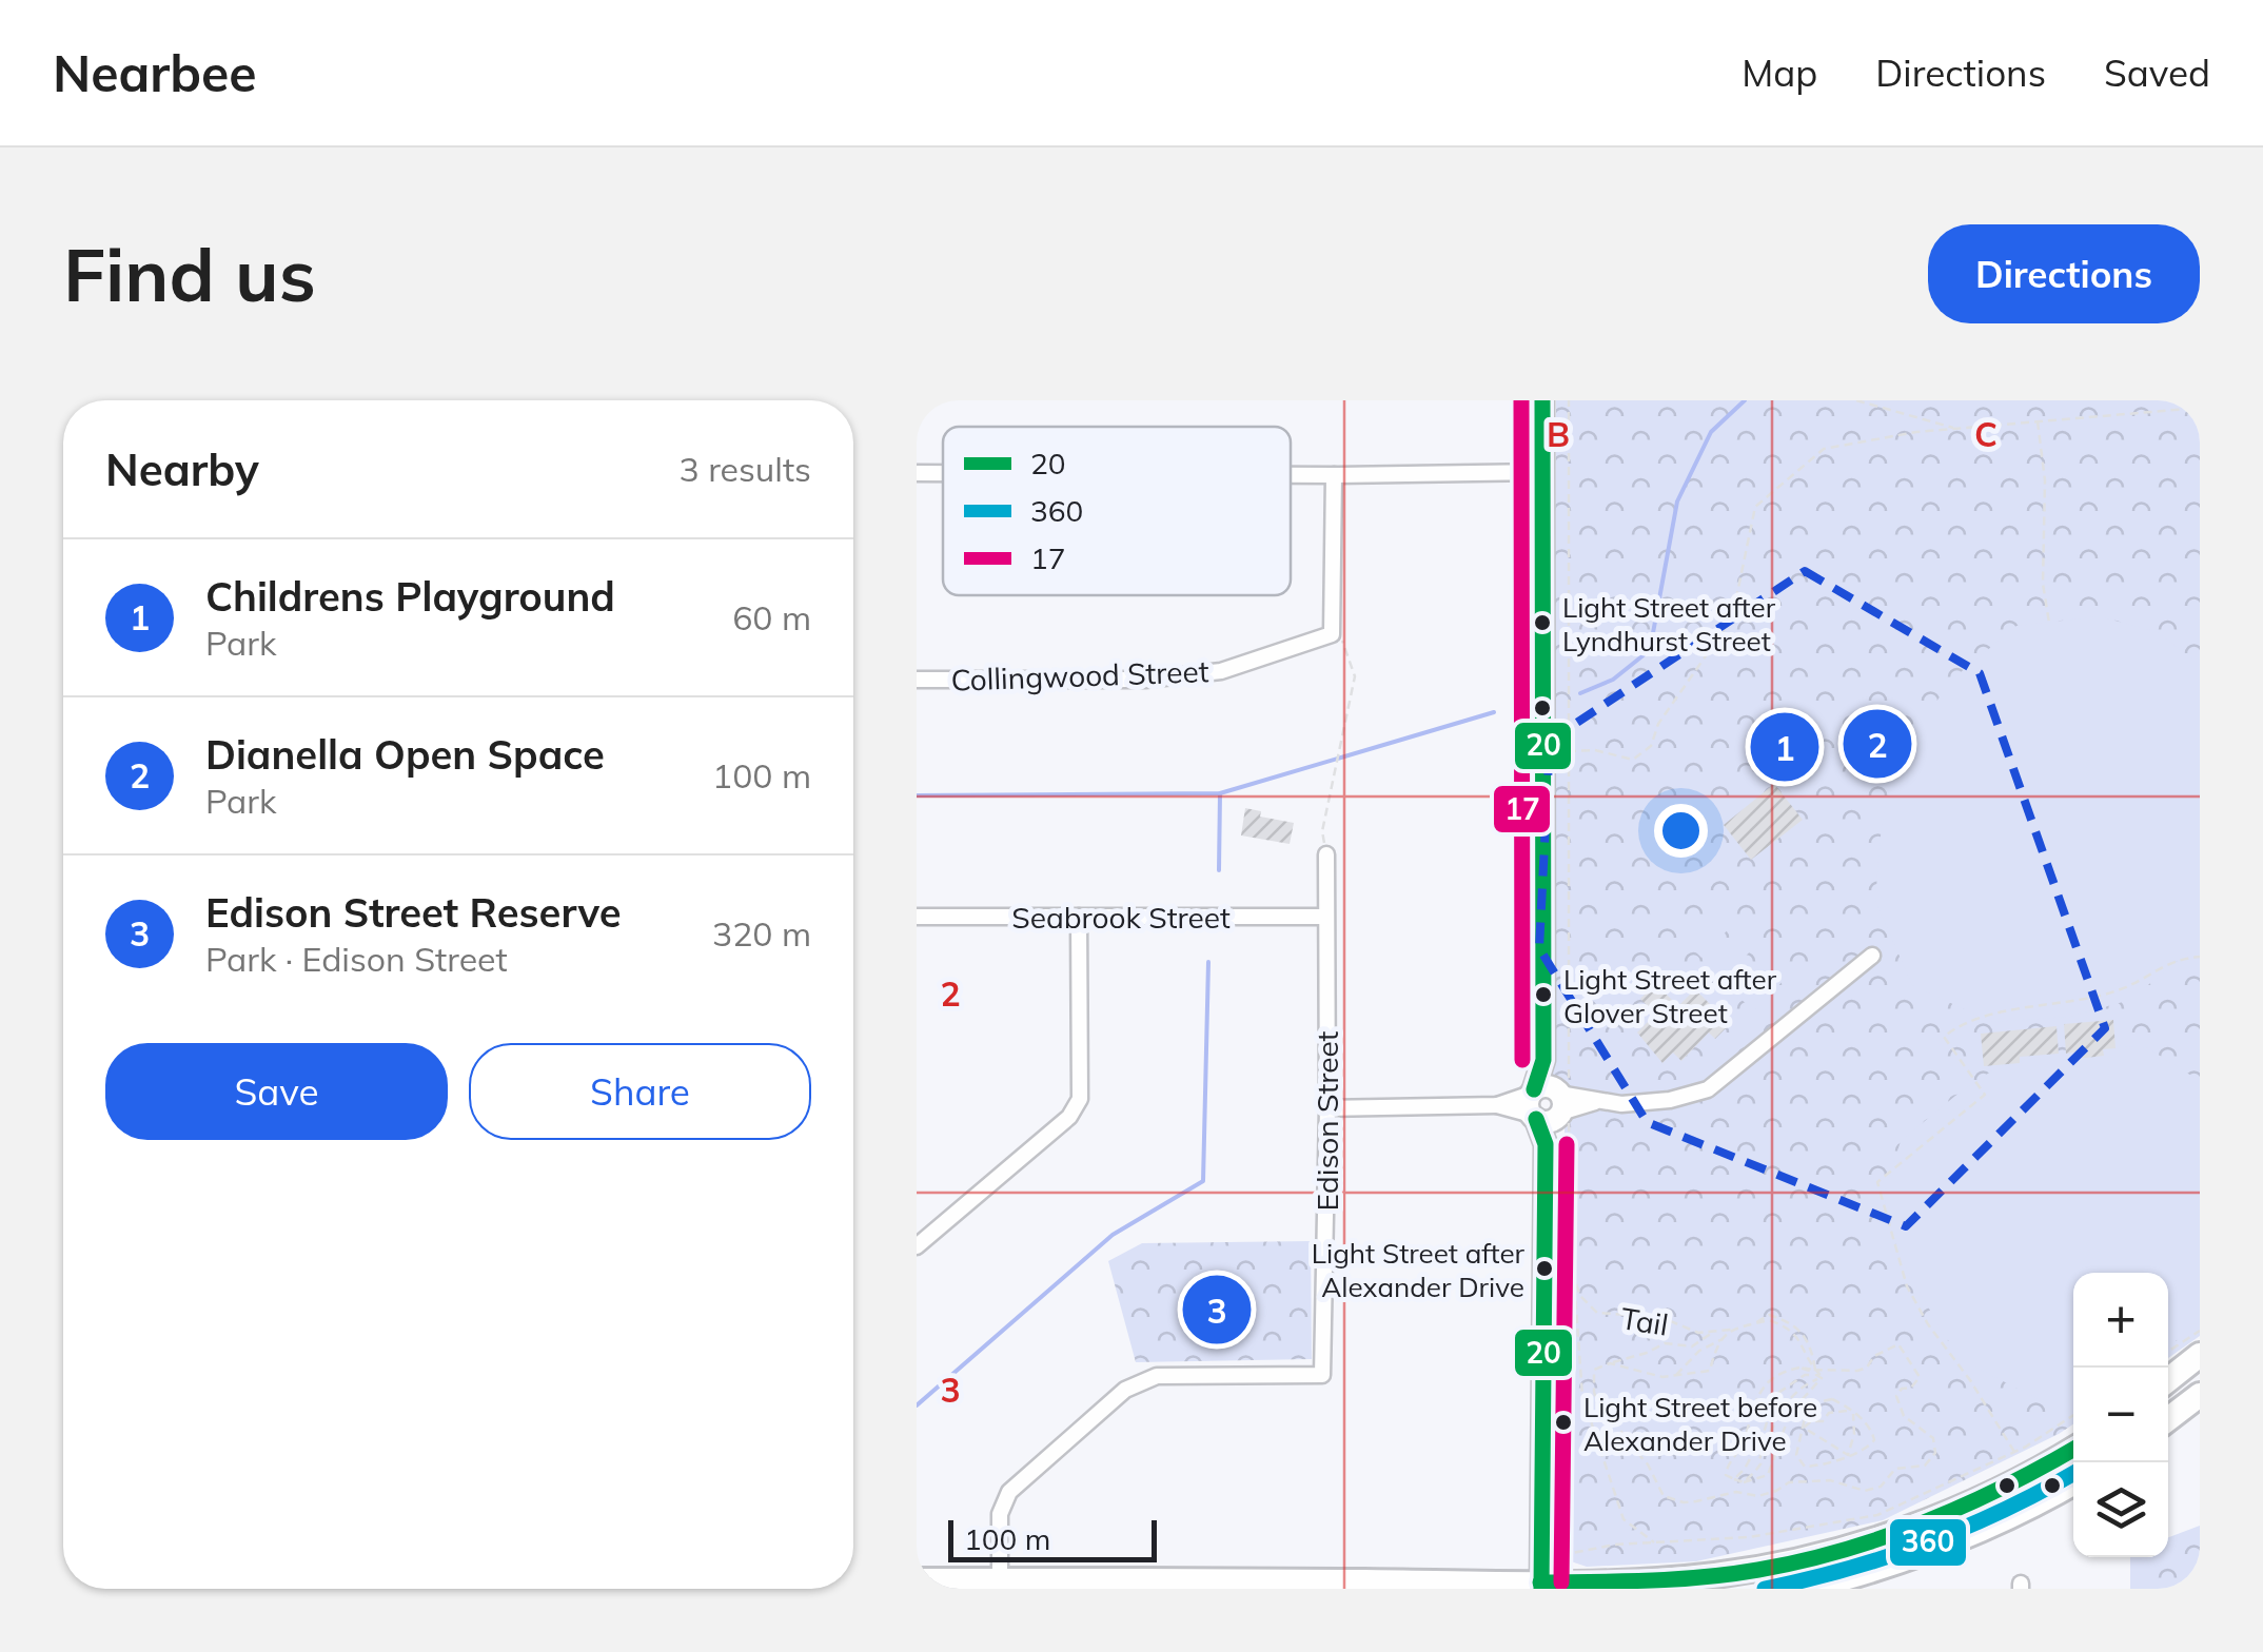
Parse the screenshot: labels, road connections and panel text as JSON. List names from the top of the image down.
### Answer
{
  "streets": {
    "street": ["Collingwood Street", "Seabrook Street", "Edison Street"],
    "path": ["Tail"]
  },
  "crossings": [
    ["Seabrook Street", "Edison Street"]
  ],
  "places": [
    "Light Street after Lyndhurst Street",
    "Light Street after Glover Street",
    "Light Street after Alexander Drive",
    "Light Street before Alexander Drive"
  ],
  "lines": ["transit line 20", "transit line 17", "transit line 360"],
  "legend": ["20", "360", "17"],
  "scale_bar": "100 m",
  "page": {
    "header": "Nearbee",
    "nav": ["Map", "Directions", "Saved"],
    "buttons": [
      "Directions",
      ["Save", "Share"]
    ],
    "title": "Find us",
    "heading": ["Nearby", "3 results"],
    "list": [
      {
        "mark": "1",
        "name": "Childrens Playground",
        "note": "Park",
        "value": "60 m"
      },
      {
        "mark": "2",
        "name": "Dianella Open Space",
        "note": "Park",
        "value": "100 m"
      },
      {
        "mark": "3",
        "name": "Edison Street Reserve",
        "note": "Park · Edison Street",
        "value": "320 m"
      }
    ],
    "pins": ["2", "1", "3"],
    "map_buttons": ["+", "−"],
    "scale": "100 m"
  },
  "grid": {
    "columns": ["B", "C"],
    "rows": ["2", "3"]
  }
}
